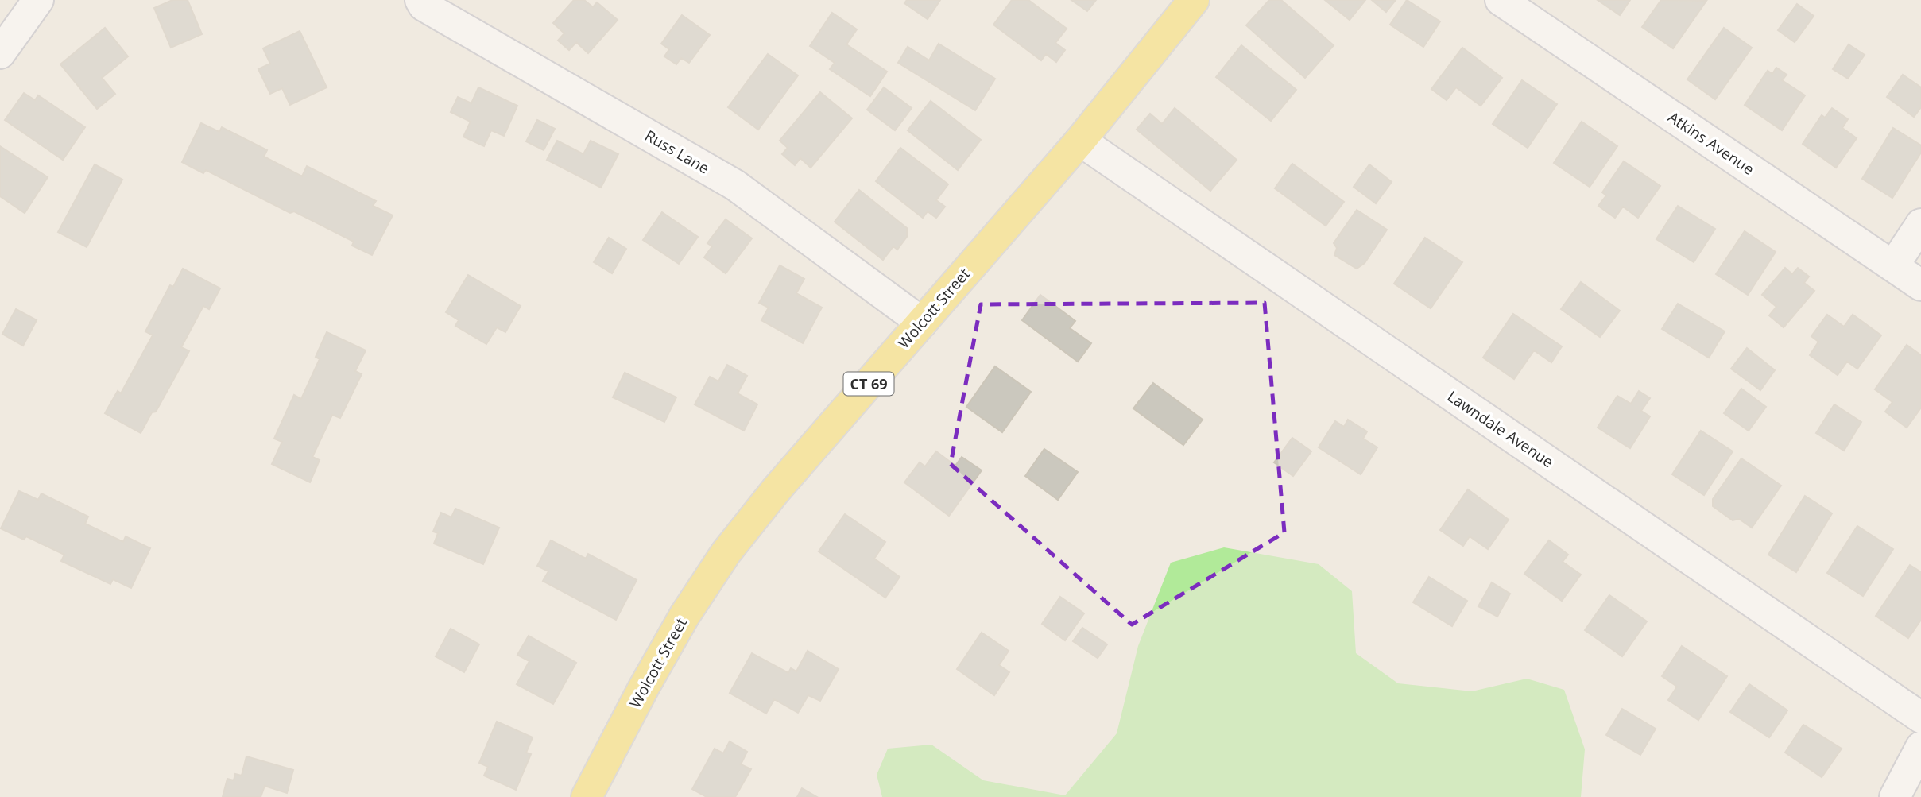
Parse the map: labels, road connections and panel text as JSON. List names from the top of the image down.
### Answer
{
  "streets": {
    "main road": ["Wolcott Street", "CT 69"],
    "street": ["Atkins Avenue", "Russ Lane", "Lawndale Avenue"]
  },
  "crossings": [
    ["Russ Lane", "Wolcott Street"],
    ["Wolcott Street", "Lawndale Avenue"]
  ]
}
